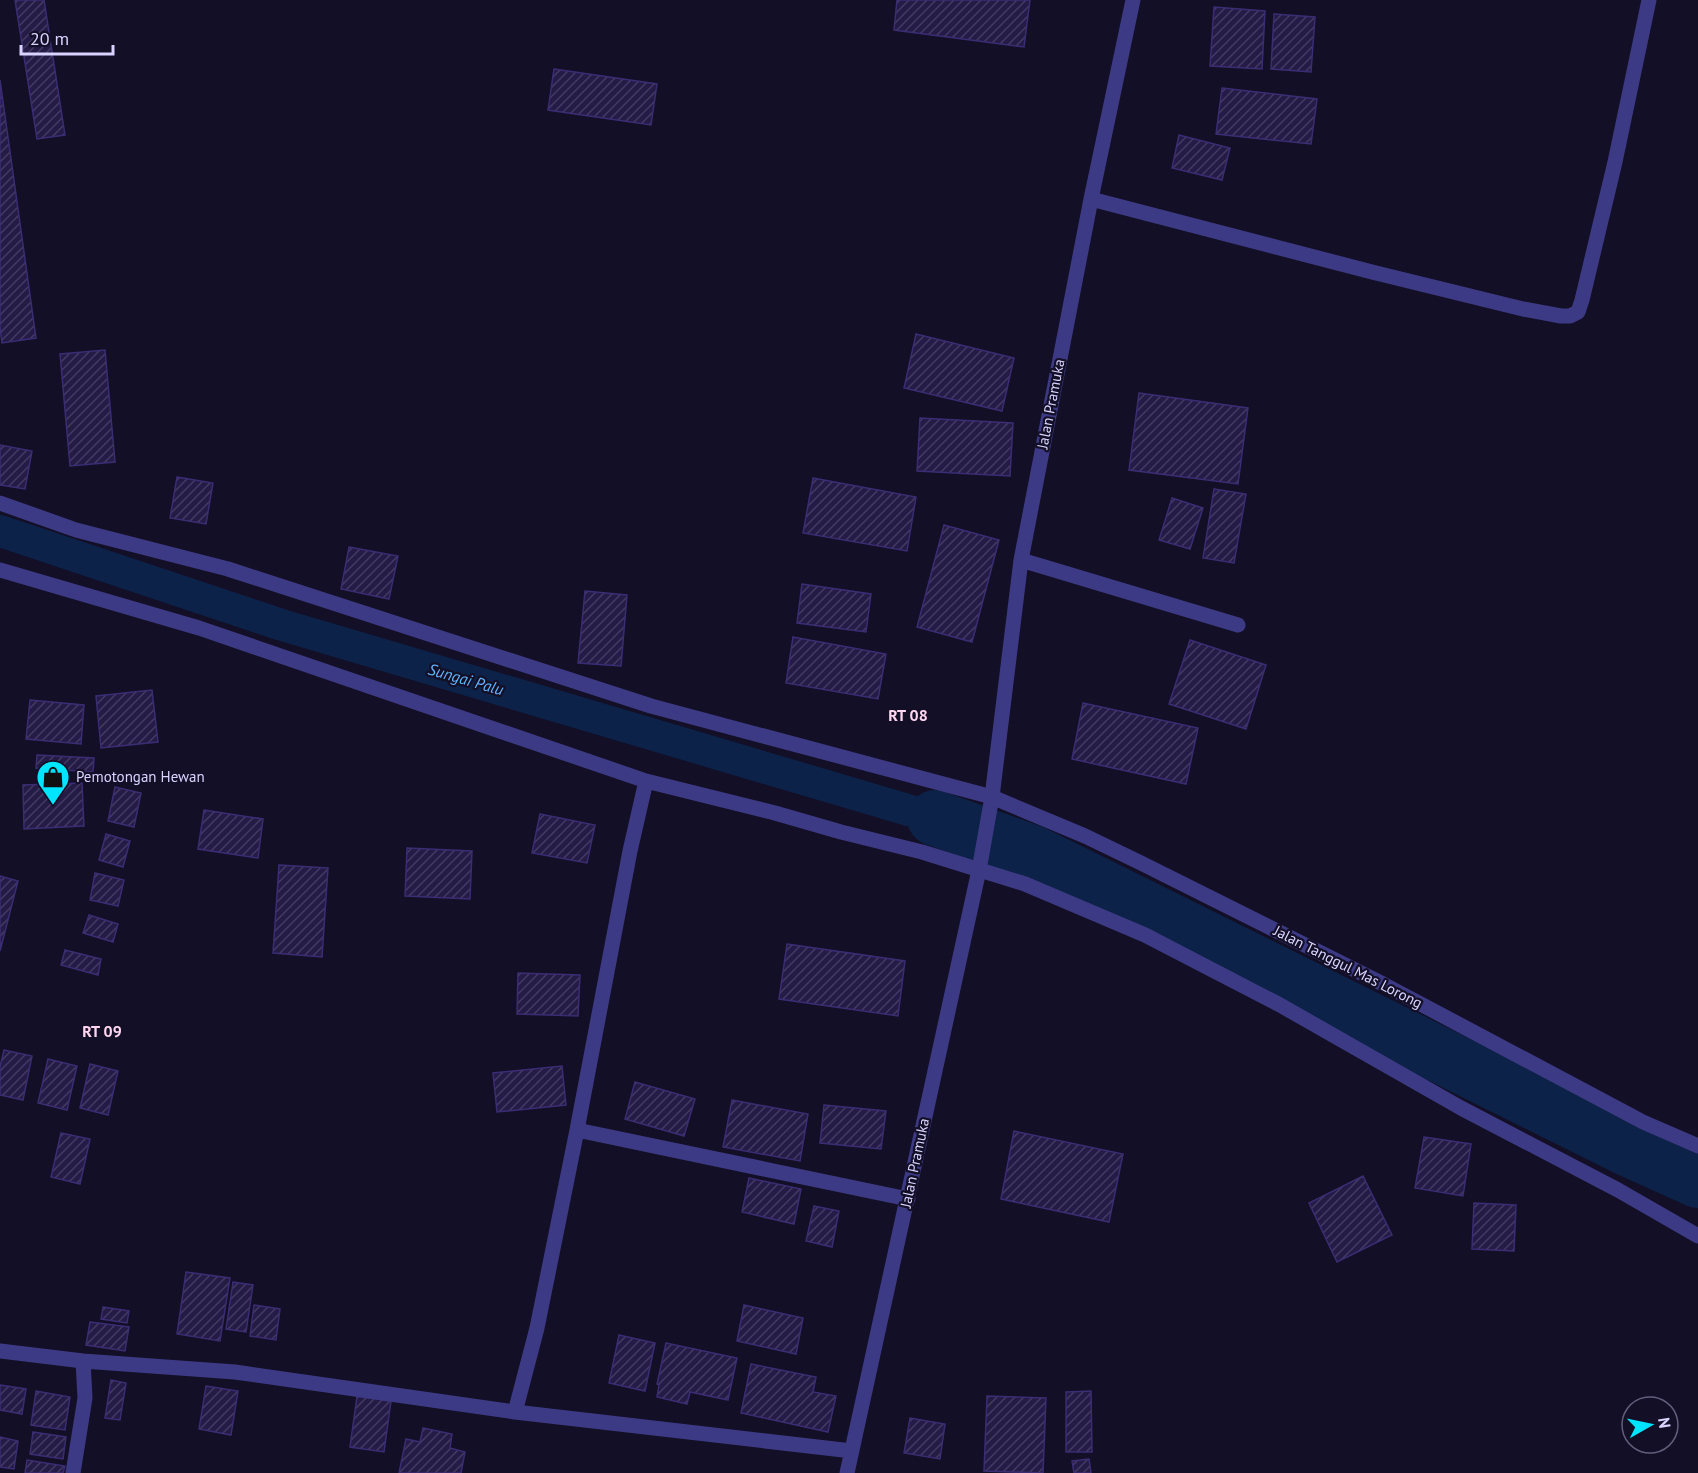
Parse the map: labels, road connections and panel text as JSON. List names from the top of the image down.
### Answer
{
  "streets": {
    "street": ["Jalan Pramuka", "Jalan Tanggul Mas Lorong"]
  },
  "crossings": [
    ["Jalan Pramuka", "Jalan Tanggul Mas Lorong"]
  ],
  "districts": ["RT 08", "RT 09"],
  "water": ["Sungai Palu"],
  "places": {
    "shop": ["Pemotongan Hewan"]
  },
  "scale_bar": "20 m",
  "north": "right"
}
